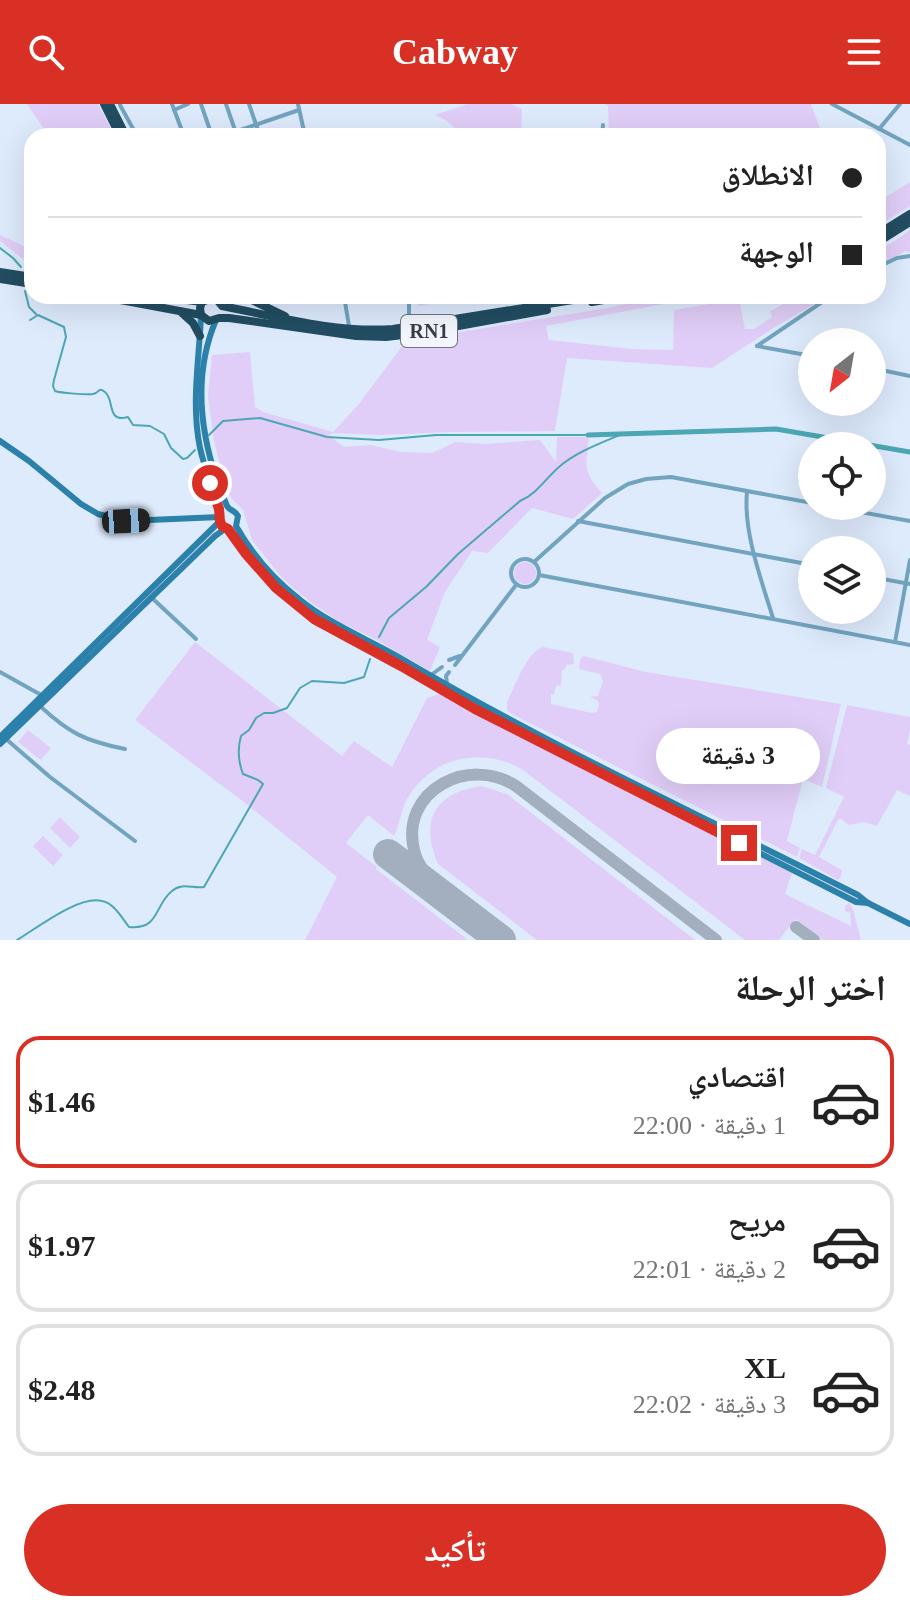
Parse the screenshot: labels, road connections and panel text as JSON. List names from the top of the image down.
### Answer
{
  "streets": {
    "highway": ["RN1"]
  },
  "north": "bottom left",
  "page": {
    "header": "Cabway",
    "banner": ["الانطلاق", "الوجهة"],
    "bubble": "3 دقيقة",
    "heading": "اختر الرحلة",
    "list": [
      {
        "name": "اقتصادي",
        "note": "1 دقيقة · 22:00",
        "value": "$1.46"
      },
      {
        "name": "مريح",
        "note": "2 دقيقة · 22:01",
        "value": "$1.97"
      },
      {
        "name": "XL",
        "note": "3 دقيقة · 22:02",
        "value": "$2.48"
      }
    ],
    "buttons": "تأكيد"
  }
}
